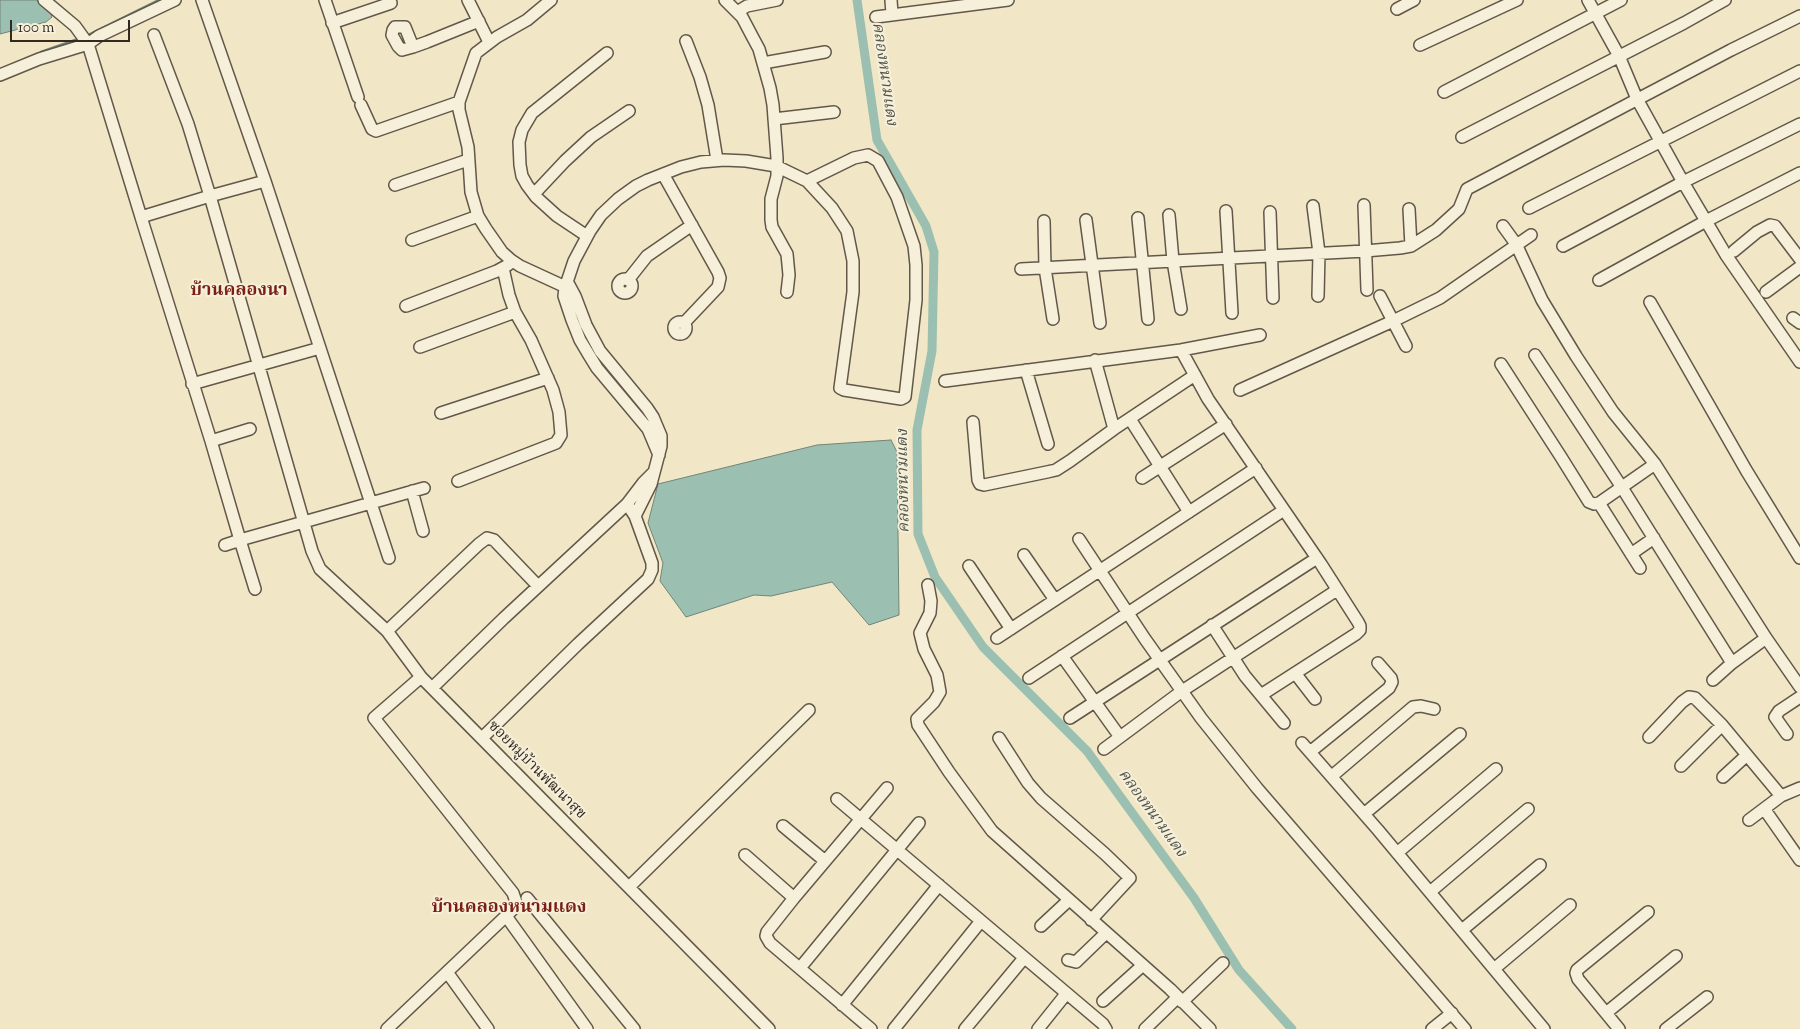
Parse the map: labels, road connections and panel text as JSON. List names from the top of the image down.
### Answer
{
  "streets": {
    "street": ["ซอยหมู่บ้านพัฒนาสุข"]
  },
  "districts": ["บ้านคลองนา", "บ้านคลองหนามแดง"],
  "water": ["คลองหนามแดง"],
  "scale_bar": "100 m"
}
